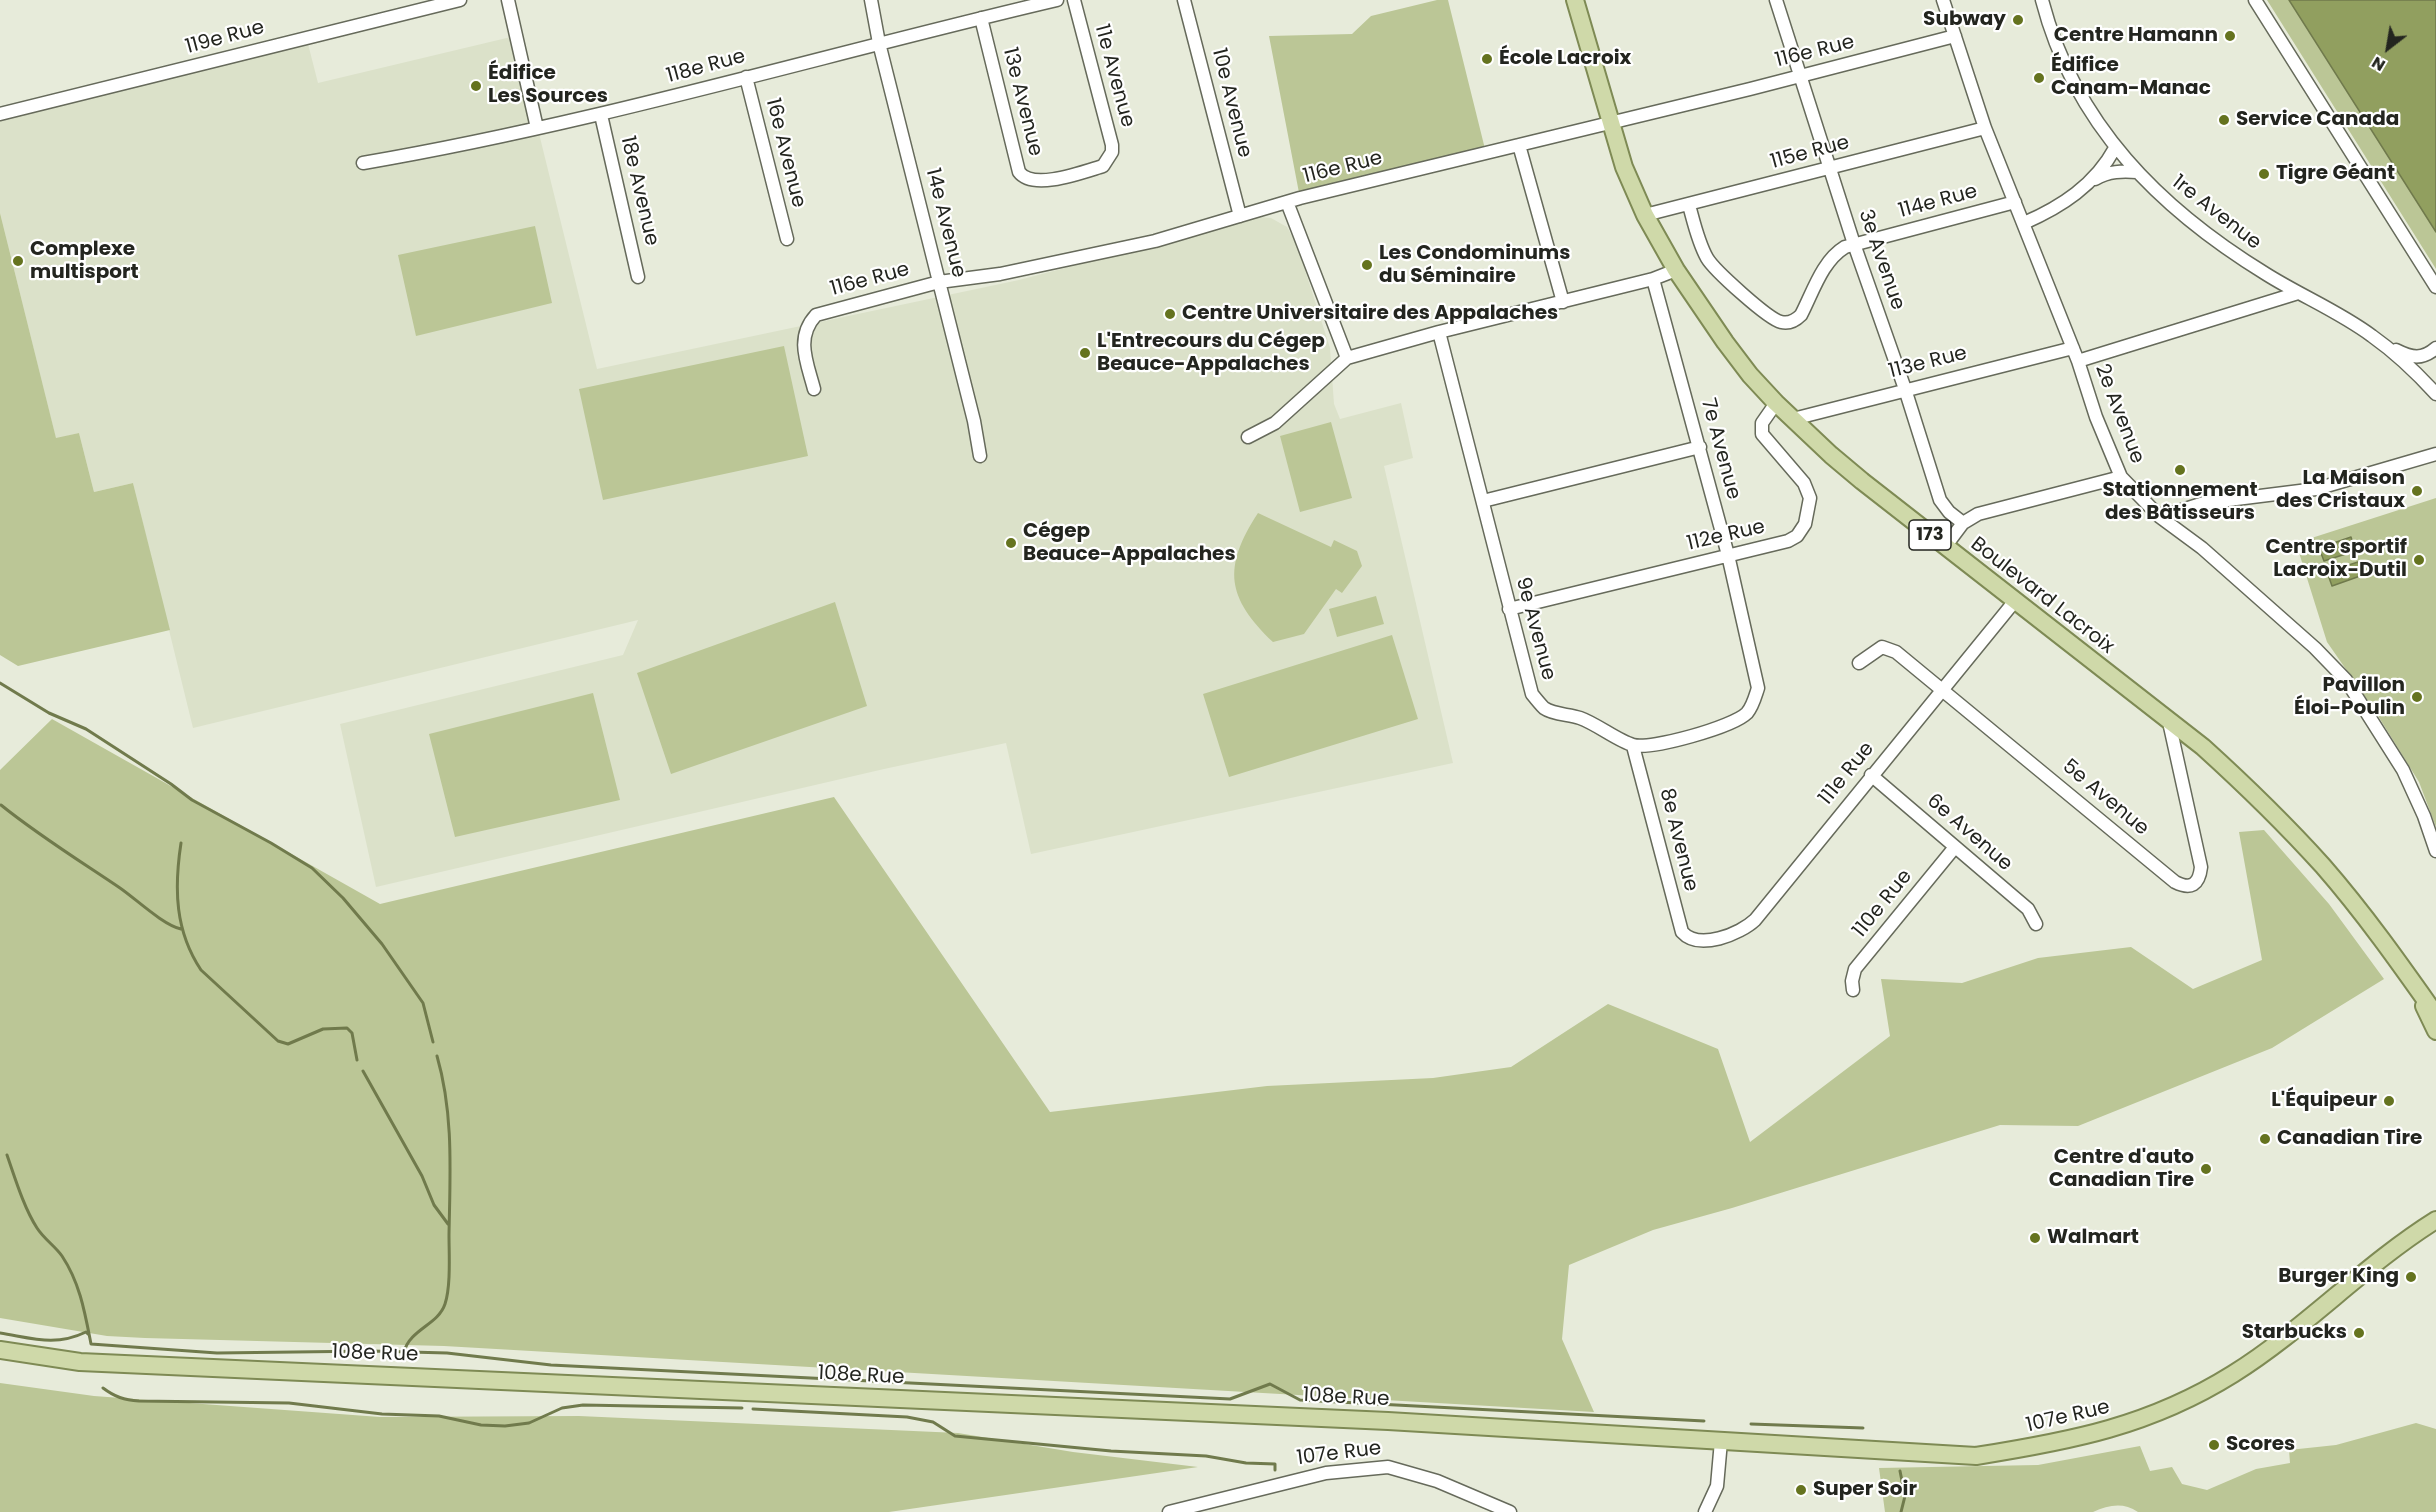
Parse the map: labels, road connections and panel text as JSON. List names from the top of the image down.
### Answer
{
  "streets": {
    "main road": [
      "173",
      "Boulevard Lacroix",
      "108e Rue",
      "107e Rue"
    ],
    "street": [
      "119e Rue",
      "116e Rue",
      "118e Rue",
      "11e Avenue",
      "13e Avenue",
      "10e Avenue",
      "16e Avenue",
      "115e Rue",
      "18e Avenue",
      "114e Rue",
      "1re Avenue",
      "14e Avenue",
      "3e Avenue",
      "113e Rue",
      "2e Avenue",
      "7e Avenue",
      "112e Rue",
      "9e Avenue",
      "111e Rue",
      "5e Avenue",
      "6e Avenue",
      "8e Avenue",
      "110e Rue"
    ]
  },
  "crossings": [
    ["116e Rue", "10e Avenue"],
    ["116e Rue", "14e Avenue"],
    ["116e Rue", "3e Avenue"],
    ["116e Rue", "2e Avenue"],
    ["116e Rue", "Boulevard Lacroix"],
    ["118e Rue", "13e Avenue"],
    ["118e Rue", "16e Avenue"],
    ["118e Rue", "18e Avenue"],
    ["118e Rue", "14e Avenue"],
    ["11e Avenue", "13e Avenue"],
    ["115e Rue", "114e Rue"],
    ["115e Rue", "3e Avenue"],
    ["115e Rue", "2e Avenue"],
    ["115e Rue", "Boulevard Lacroix"],
    ["114e Rue", "3e Avenue"],
    ["114e Rue", "2e Avenue"],
    ["3e Avenue", "113e Rue"],
    ["113e Rue", "2e Avenue"],
    ["113e Rue", "Boulevard Lacroix"],
    ["7e Avenue", "112e Rue"],
    ["7e Avenue", "9e Avenue"],
    ["7e Avenue", "8e Avenue"],
    ["112e Rue", "Boulevard Lacroix"],
    ["112e Rue", "9e Avenue"],
    ["Boulevard Lacroix", "111e Rue"],
    ["Boulevard Lacroix", "5e Avenue"],
    ["9e Avenue", "8e Avenue"],
    ["111e Rue", "5e Avenue"],
    ["111e Rue", "6e Avenue"],
    ["111e Rue", "8e Avenue"],
    ["6e Avenue", "110e Rue"],
    ["108e Rue", "107e Rue"]
  ],
  "places": [
    "Subway",
    "Centre Hamann",
    "École Lacroix",
    "Édifice Canam-Manac",
    "Édifice Les Sources",
    "Service Canada",
    "Tigre Géant",
    "Complexe multisport",
    "Les Condominums du Séminaire",
    "Centre Universitaire des Appalaches",
    "L'Entrecours du Cégep Beauce-Appalaches",
    "Stationnement des Bâtisseurs",
    "La Maison des Cristaux",
    "Cégep Beauce-Appalaches",
    "Centre sportif Lacroix-Dutil",
    "Pavillon Éloi-Poulin",
    "L'Équipeur",
    "Canadian Tire",
    "Centre d'auto Canadian Tire",
    "Walmart",
    "Burger King",
    "Starbucks",
    "Scores",
    "Super Soir"
  ],
  "north": "bottom left"
}
